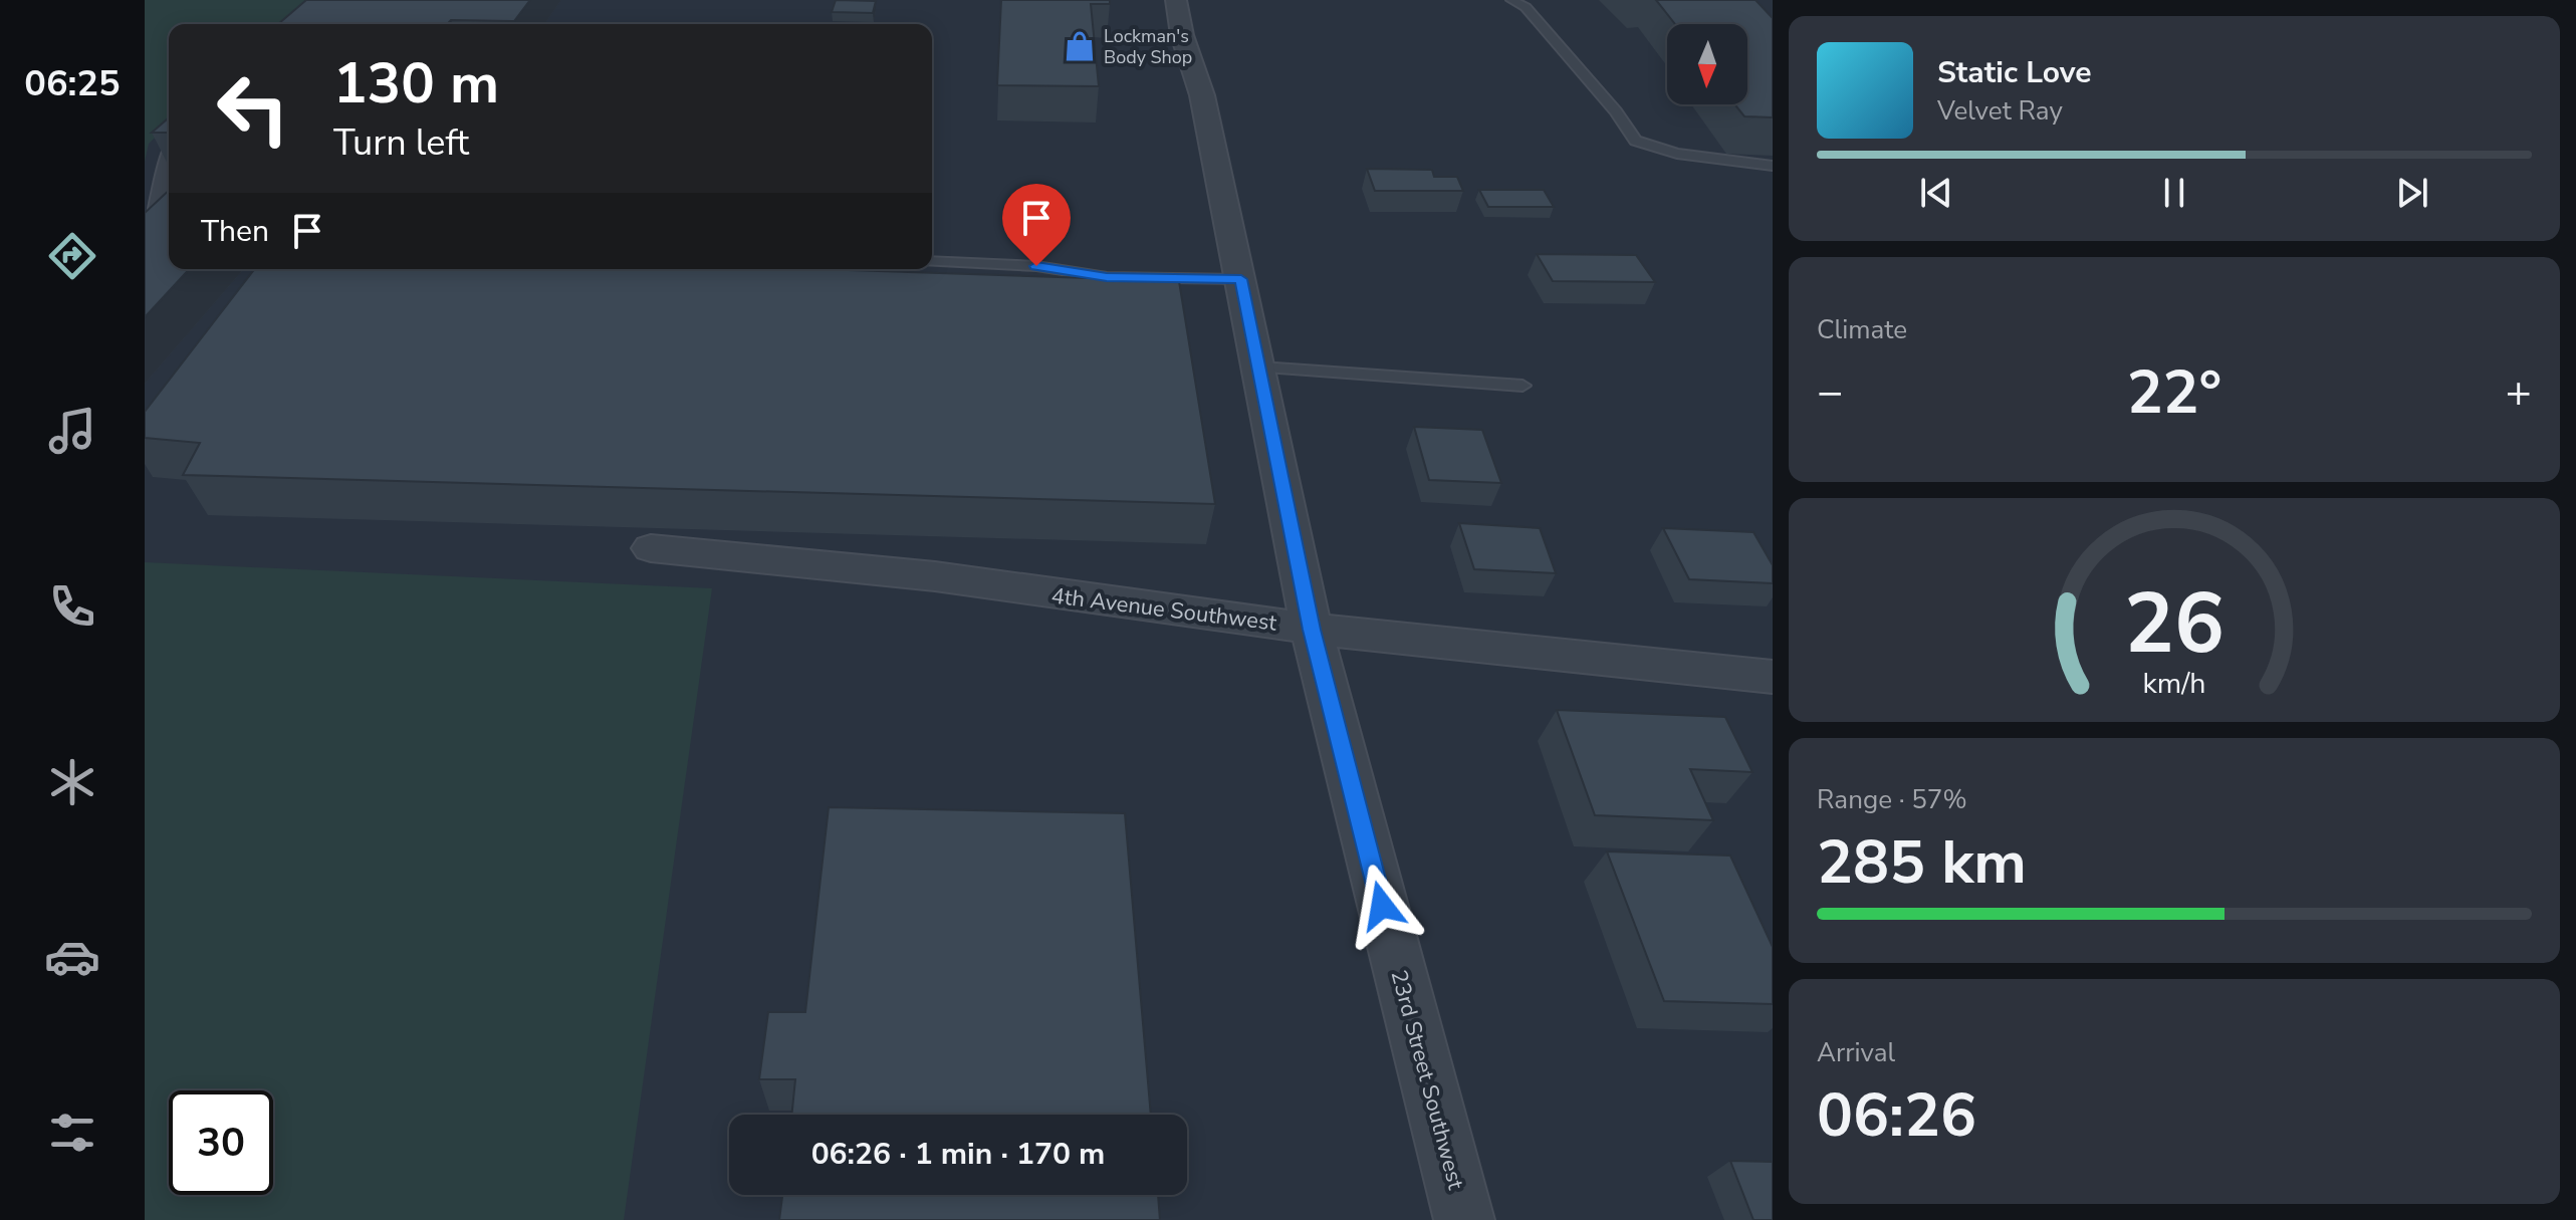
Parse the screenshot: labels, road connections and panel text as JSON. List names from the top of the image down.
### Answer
{
  "streets": {
    "street": ["4th Avenue Southwest", "23rd Street Southwest"]
  },
  "crossings": [
    ["4th Avenue Southwest", "23rd Street Southwest"]
  ],
  "places": {
    "shop": ["Lockman's Body Shop"]
  },
  "north": "bottom",
  "page": {
    "tabs": "06:25",
    "turn": ["130 m", "Turn left"],
    "song": ["Static Love", "Velvet Ray"],
    "then": "Then",
    "tile": [
      "Climate",
      ["Range · 57%", "285 km"],
      ["Arrival", "06:26"]
    ],
    "heat": ["−", "22°", "+"],
    "limit": "30",
    "trip": "06:26 · 1 min · 170 m",
    "gauge": ["26", "km/h"]
  }
}
